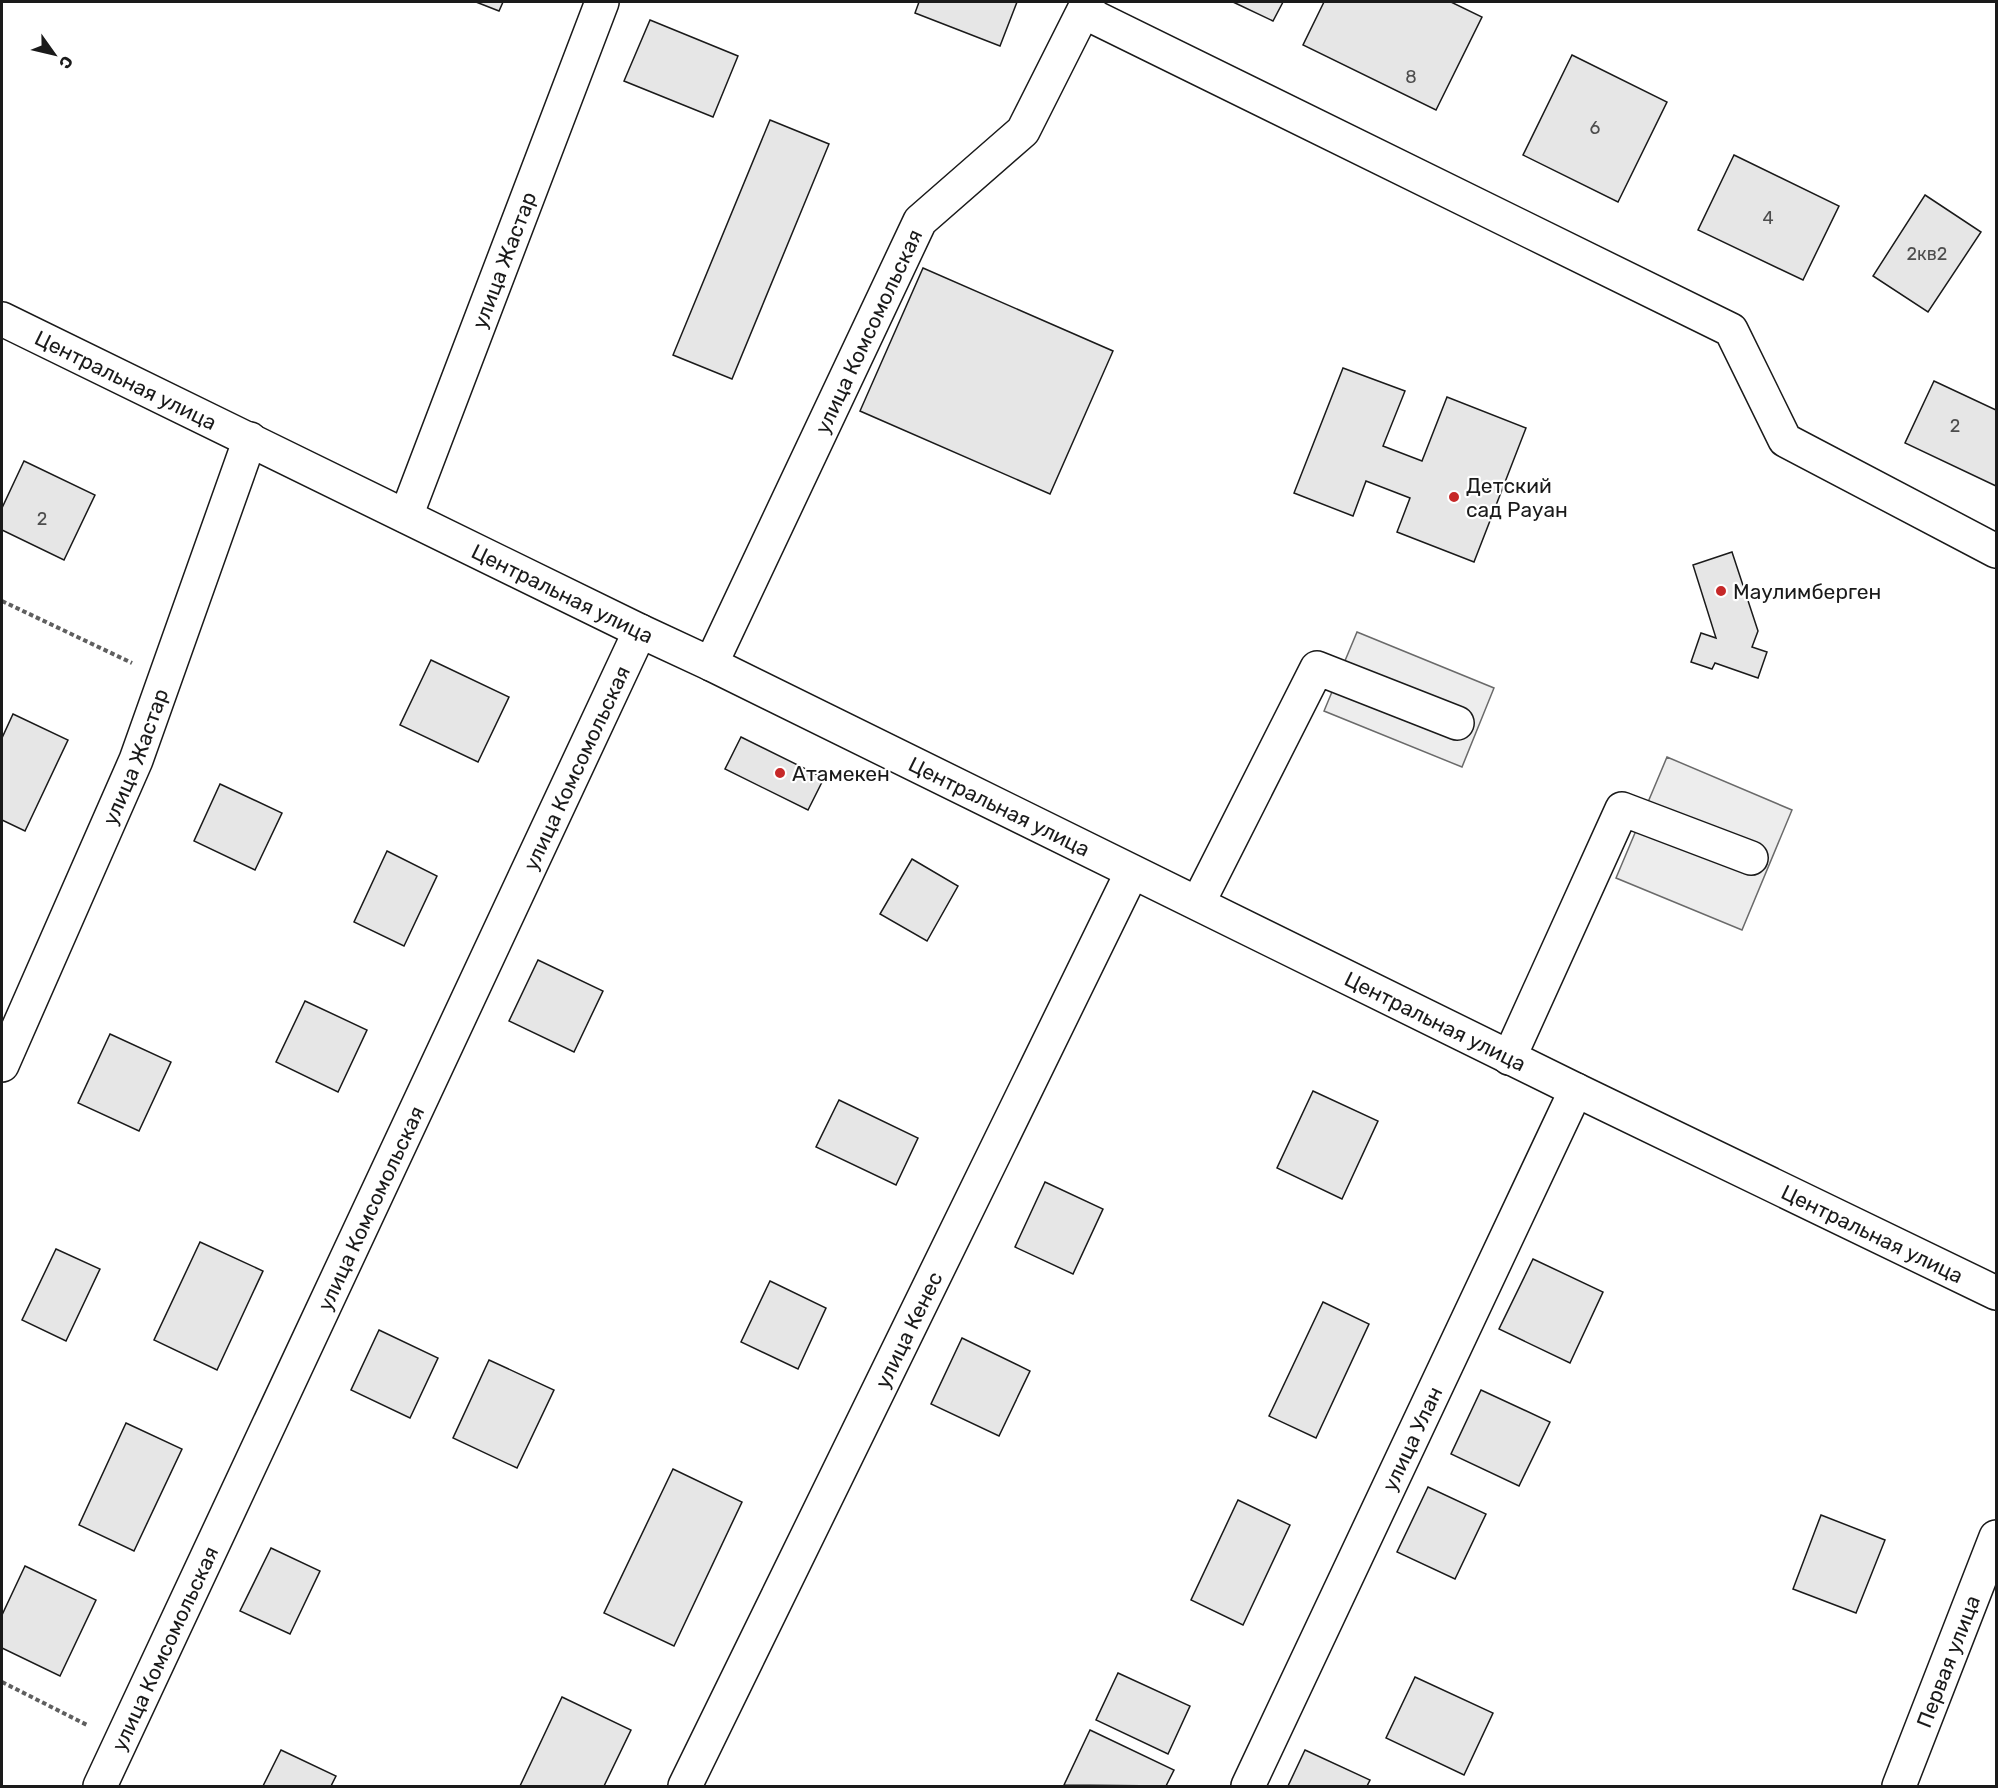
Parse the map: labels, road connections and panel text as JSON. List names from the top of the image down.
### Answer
{
  "streets": {
    "street": [
      "улица Жастар",
      "улица Комсомольская",
      "Центральная улица",
      "улица Кенес",
      "улица Улан",
      "Первая улица"
    ]
  },
  "crossings": [
    ["улица Жастар", "Центральная улица"],
    ["улица Комсомольская", "Центральная улица"],
    ["Центральная улица", "улица Кенес"],
    ["Центральная улица", "улица Улан"]
  ],
  "places": ["Детский сад Рауан", "Маулимберген", "Атамекен"],
  "house_numbers": [
    "8",
    "6",
    "4",
    "2кв2",
    "2",
    "2"
  ],
  "north": "bottom right"
}
